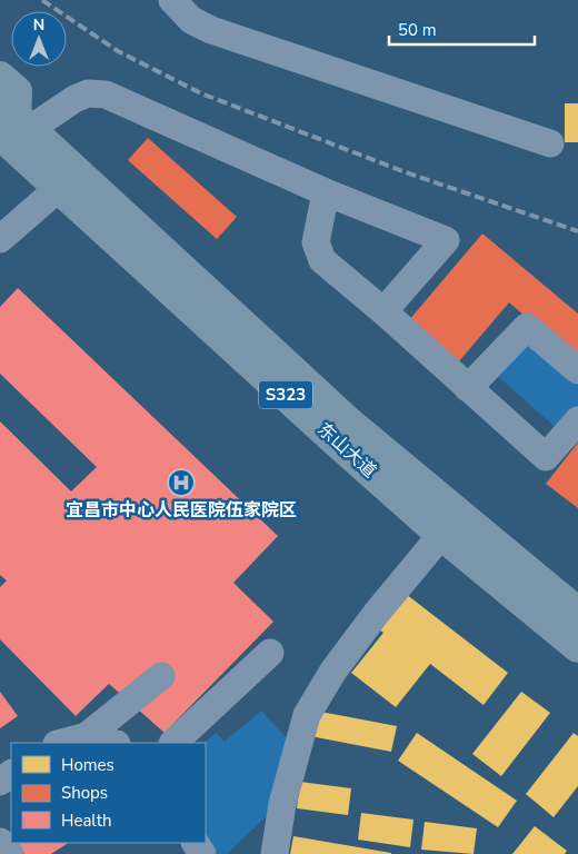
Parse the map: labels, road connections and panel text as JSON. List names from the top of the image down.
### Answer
{
  "streets": {
    "main road": ["S323", "东山大道"]
  },
  "places": {
    "hospital": ["宜昌市中心人民医院伍家院区"]
  },
  "legend": ["Homes", "Shops", "Health"],
  "scale_bar": "50 m",
  "north": "top"
}
